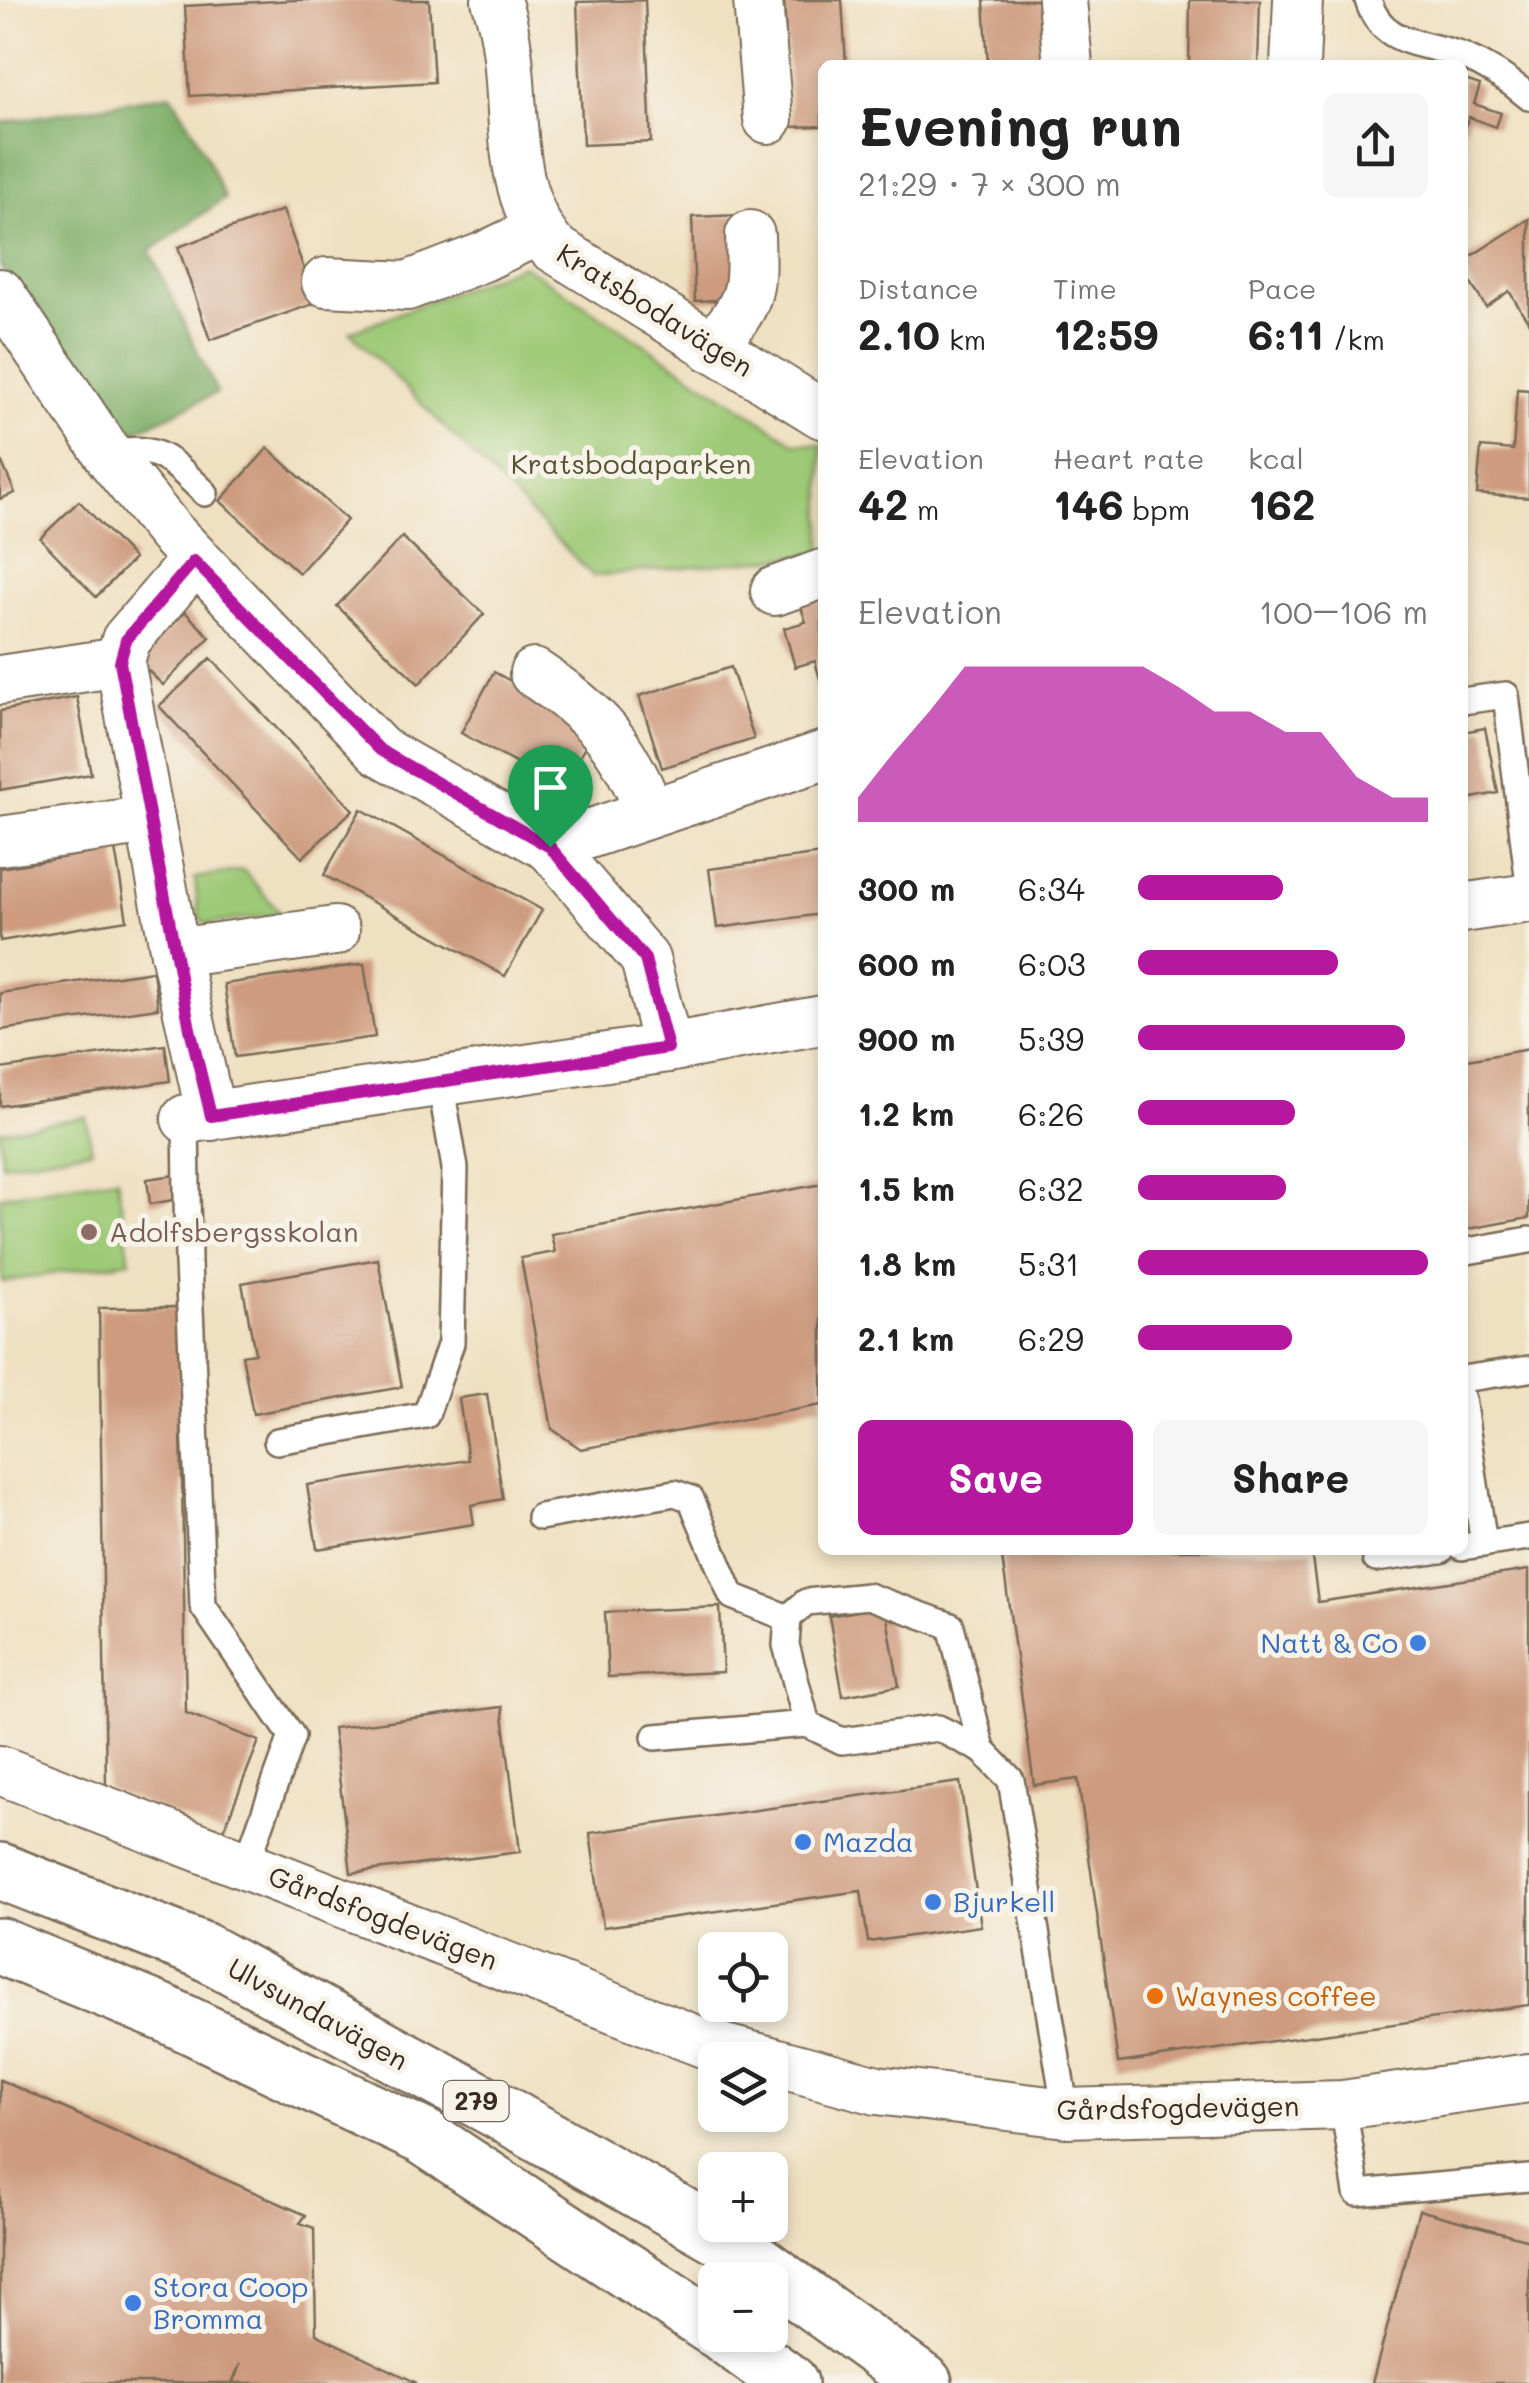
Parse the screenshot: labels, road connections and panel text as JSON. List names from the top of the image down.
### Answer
{
  "streets": {
    "main road": ["Ulvsundavägen", "279"],
    "street": ["Kratsbodavägen", "Gårdsfogdevägen"]
  },
  "parks": ["Kratsbodaparken"],
  "places": [
    "Adolfsbergsskolan",
    "Natt & Co",
    "Mazda",
    "Bjurkell",
    "Waynes coffee",
    "Stora Coop Bromma"
  ],
  "page": {
    "heading": ["Evening run", "21:29 · 7 × 300 m"],
    "stats": [
      ["Distance", "2.10 km"],
      ["Time", "12:59"],
      ["Pace", "6:11 /km"],
      ["Elevation", "42 m"],
      ["Heart rate", "146 bpm"],
      ["kcal", "162"]
    ],
    "chart": ["Elevation", "100–106 m"],
    "list": [
      {
        "name": "300 m",
        "note": "6:34"
      },
      {
        "name": "600 m",
        "note": "6:03"
      },
      {
        "name": "900 m",
        "note": "5:39"
      },
      {
        "name": "1.2 km",
        "note": "6:26"
      },
      {
        "name": "1.5 km",
        "note": "6:32"
      },
      {
        "name": "1.8 km",
        "note": "5:31"
      },
      {
        "name": "2.1 km",
        "note": "6:29"
      }
    ],
    "buttons": ["Save", "Share"],
    "map_buttons": ["+", "−"]
  }
}
